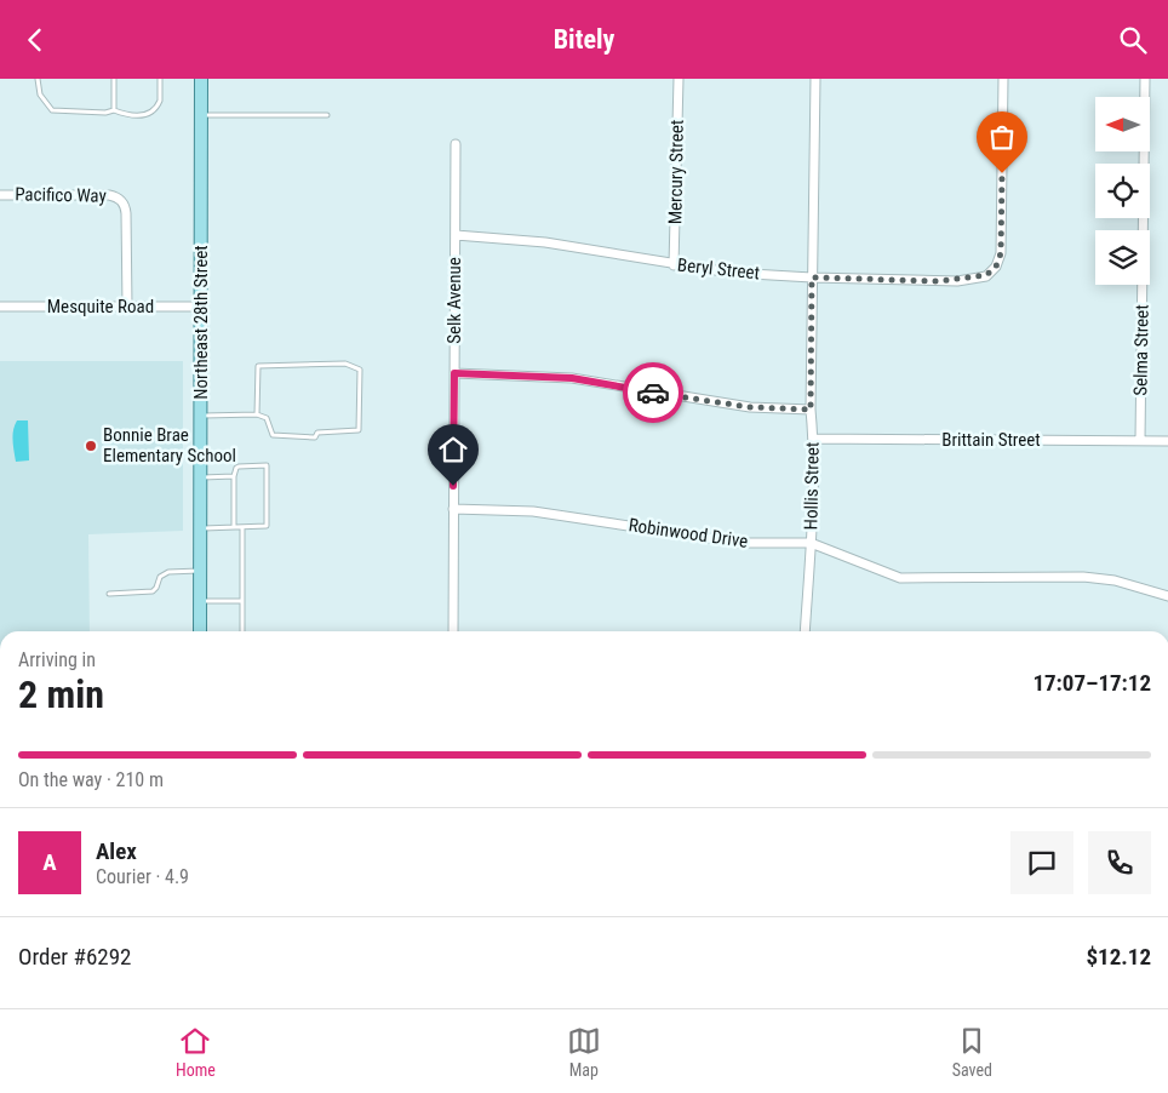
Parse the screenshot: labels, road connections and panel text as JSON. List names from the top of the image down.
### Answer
{
  "streets": {
    "main road": ["Northeast 28th Street"],
    "street": [
      "Mercury Street",
      "Pacifico Way",
      "Beryl Street",
      "Selk Avenue",
      "Mesquite Road",
      "Selma Street",
      "Brittain Street",
      "Hollis Street",
      "Robinwood Drive"
    ]
  },
  "crossings": [
    ["Mercury Street", "Beryl Street"],
    ["Pacifico Way", "Mesquite Road"],
    ["Beryl Street", "Selk Avenue"],
    ["Beryl Street", "Hollis Street"],
    ["Selk Avenue", "Robinwood Drive"],
    ["Mesquite Road", "Northeast 28th Street"],
    ["Selma Street", "Brittain Street"],
    ["Brittain Street", "Hollis Street"],
    ["Hollis Street", "Robinwood Drive"]
  ],
  "places": ["Bonnie Brae Elementary School"],
  "north": "left",
  "page": {
    "header": "Bitely",
    "heading": ["2 min", "Arriving in", "17:07–17:12"],
    "panel": [
      "Alex",
      "Courier · 4.9",
      "Order #6292",
      "$12.12"
    ],
    "bar": "On the way · 210 m",
    "round": "A",
    "tabs": ["Home", "Map", "Saved"]
  }
}
